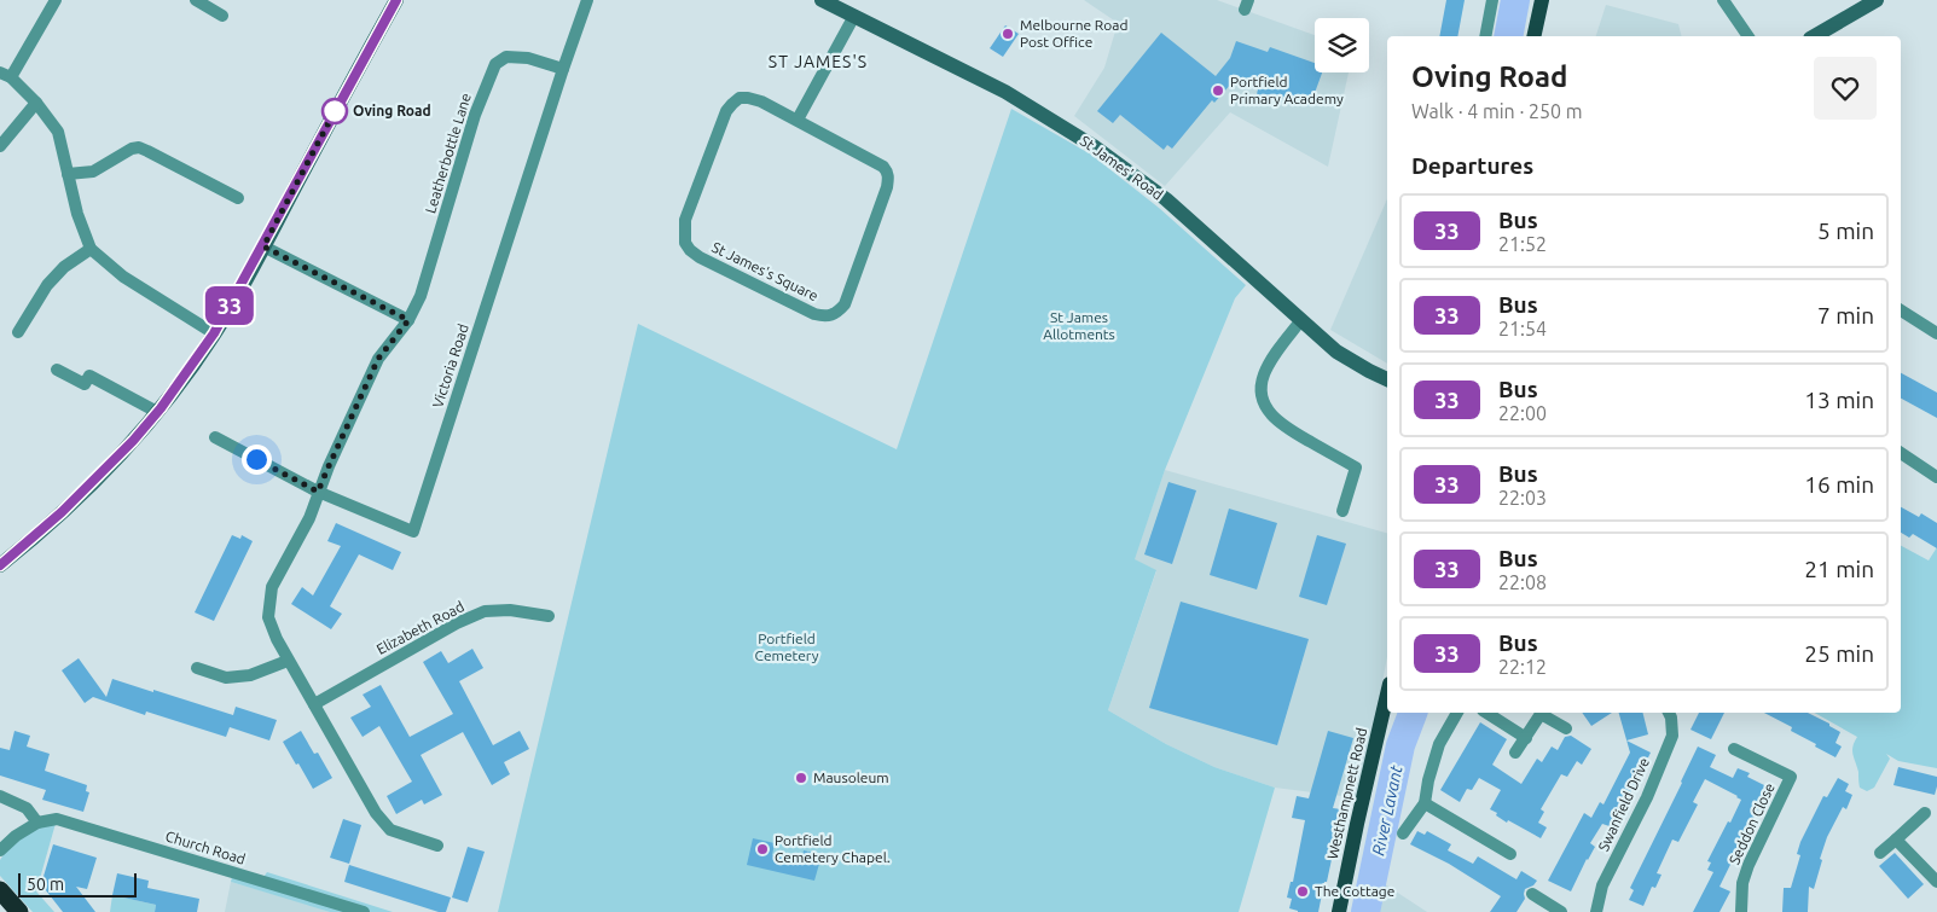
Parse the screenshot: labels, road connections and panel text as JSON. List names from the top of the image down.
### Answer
{
  "streets": {
    "main road": ["St James' Road", "Westhampnett Road"],
    "street": [
      "Leatherbottle Lane",
      "St James's Square",
      "Victoria Road",
      "Elizabeth Road",
      "Swanfield Drive",
      "Seddon Close",
      "Church Road"
    ]
  },
  "crossings": [
    ["Leatherbottle Lane", "Victoria Road"]
  ],
  "districts": ["ST JAMES'S"],
  "water": ["River Lavant"],
  "parks": ["St James Allotments", "Portfield Cemetery"],
  "places": [
    "Melbourne Road Post Office",
    "Portfield Primary Academy",
    "Oving Road",
    "Mausoleum",
    "Portfield Cemetery Chapel.",
    "The Cottage"
  ],
  "lines": ["bus line 33"],
  "scale_bar": "50 m",
  "page": {
    "on_map": "33",
    "heading": [
      ["Oving Road", "Walk · 4 min · 250 m"],
      "Departures"
    ],
    "list": [
      {
        "mark": "33",
        "name": "Bus",
        "note": "21:52",
        "value": "5 min"
      },
      {
        "mark": "33",
        "name": "Bus",
        "note": "21:54",
        "value": "7 min"
      },
      {
        "mark": "33",
        "name": "Bus",
        "note": "22:00",
        "value": "13 min"
      },
      {
        "mark": "33",
        "name": "Bus",
        "note": "22:03",
        "value": "16 min"
      },
      {
        "mark": "33",
        "name": "Bus",
        "note": "22:08",
        "value": "21 min"
      },
      {
        "mark": "33",
        "name": "Bus",
        "note": "22:12",
        "value": "25 min"
      }
    ],
    "scale": "50 m"
  }
}
